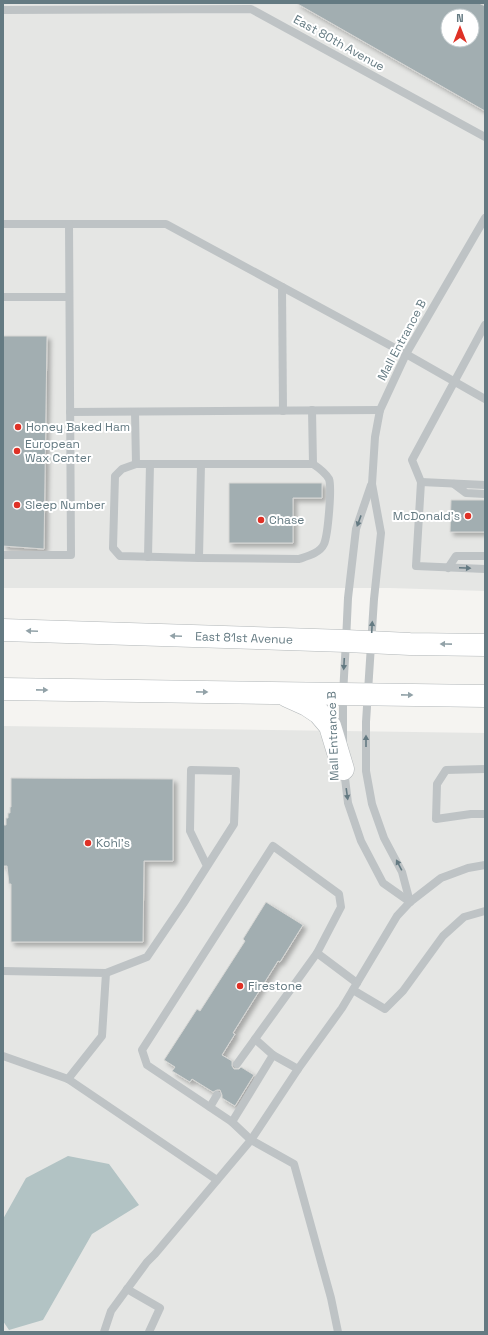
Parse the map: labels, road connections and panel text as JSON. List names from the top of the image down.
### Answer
{
  "streets": {
    "highway": ["East 81st Avenue"],
    "lane": ["East 80th Avenue", "Mall Entrance B"]
  },
  "crossings": [
    ["Mall Entrance B", "East 81st Avenue"]
  ],
  "places": [
    "Honey Baked Ham",
    "European Wax Center",
    "Sleep Number",
    "McDonald's",
    "Chase",
    "Kohl's",
    "Firestone"
  ],
  "north": "top"
}
